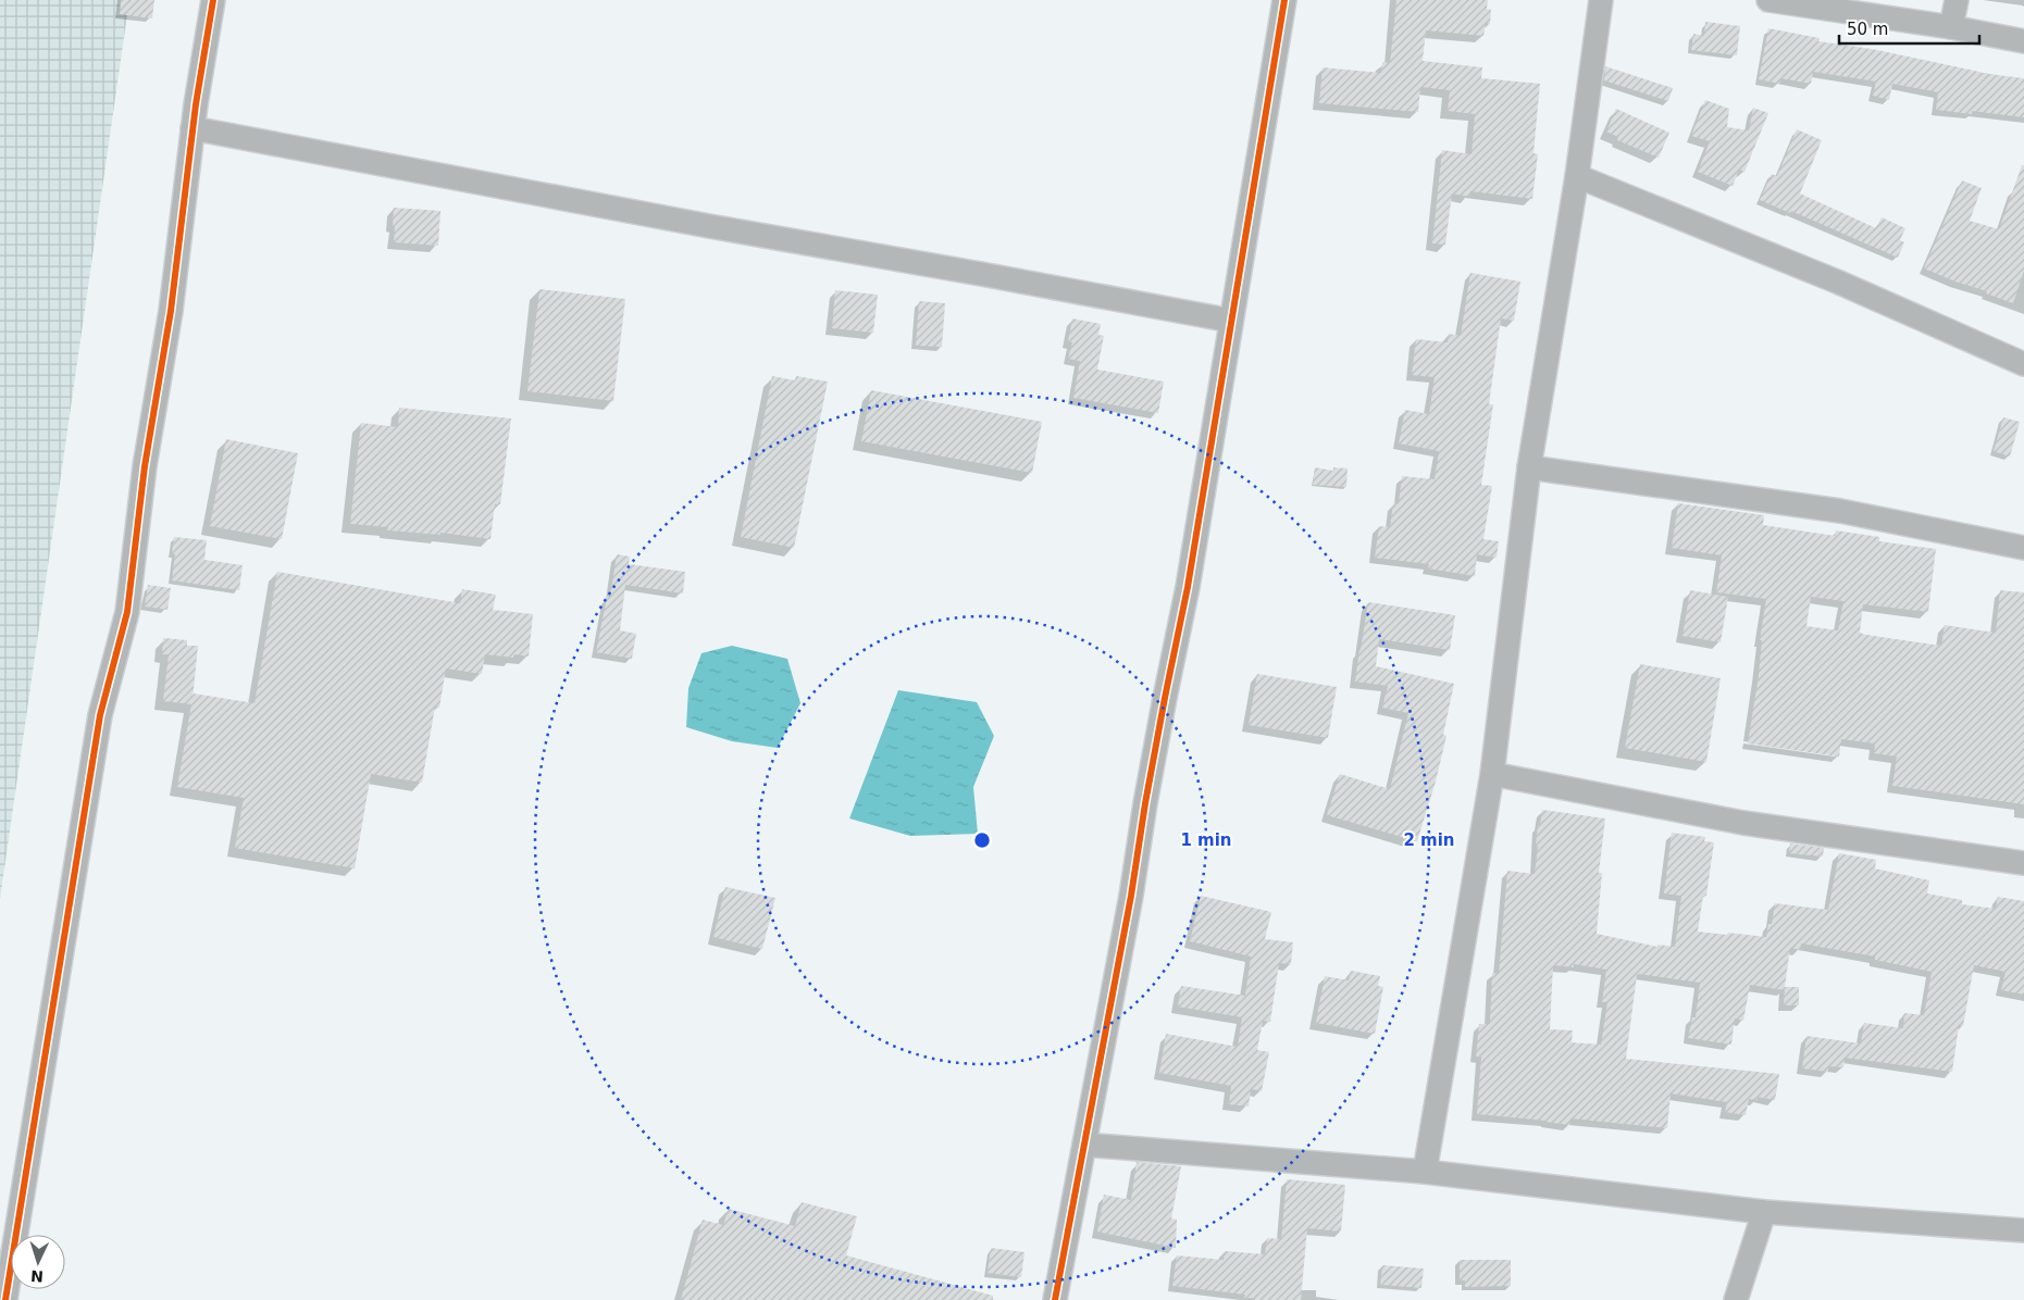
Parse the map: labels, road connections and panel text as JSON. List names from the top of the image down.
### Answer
{
  "scale_bar": "50 m",
  "north": "bottom",
  "rings": ["1 min", "2 min"]
}
